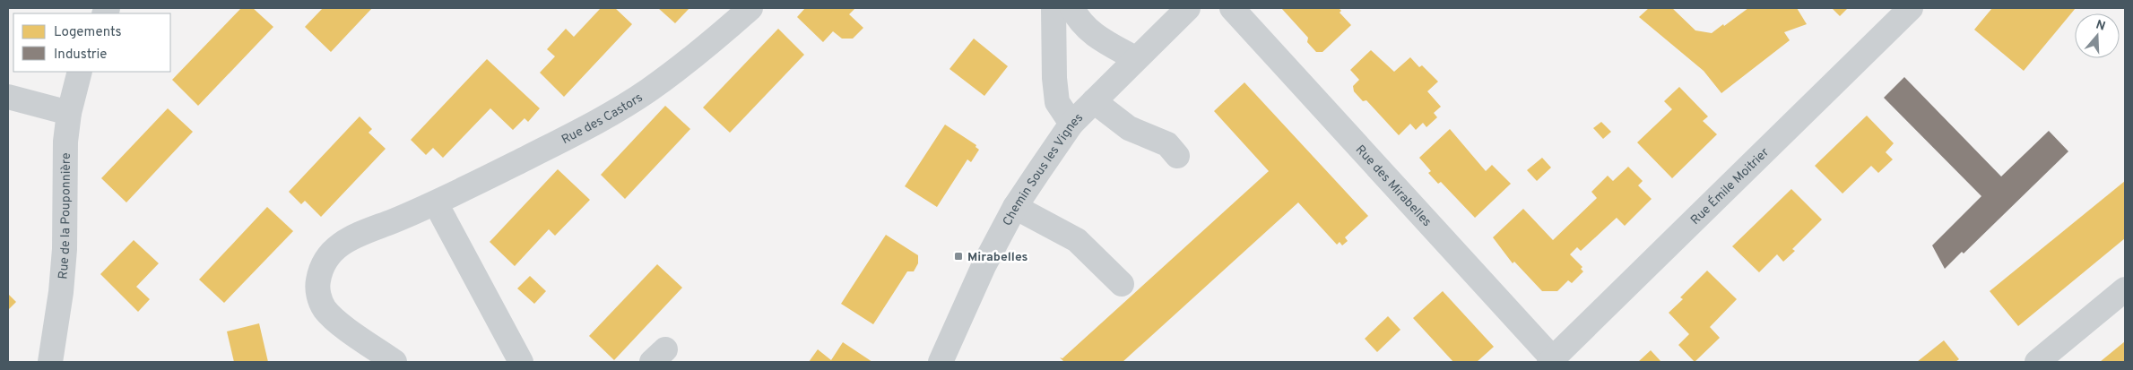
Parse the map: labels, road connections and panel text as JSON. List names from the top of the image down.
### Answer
{
  "streets": {
    "street": [
      "Rue des Castors",
      "Chemin Sous les Vignes",
      "Rue Émile Moitrier",
      "Rue des Mirabelles",
      "Rue de la Pouponnière"
    ]
  },
  "crossings": [
    ["Rue Émile Moitrier", "Rue des Mirabelles"]
  ],
  "places": {
    "transit": ["Mirabelles"]
  },
  "legend": ["Logements", "Industrie"],
  "north": "top"
}
